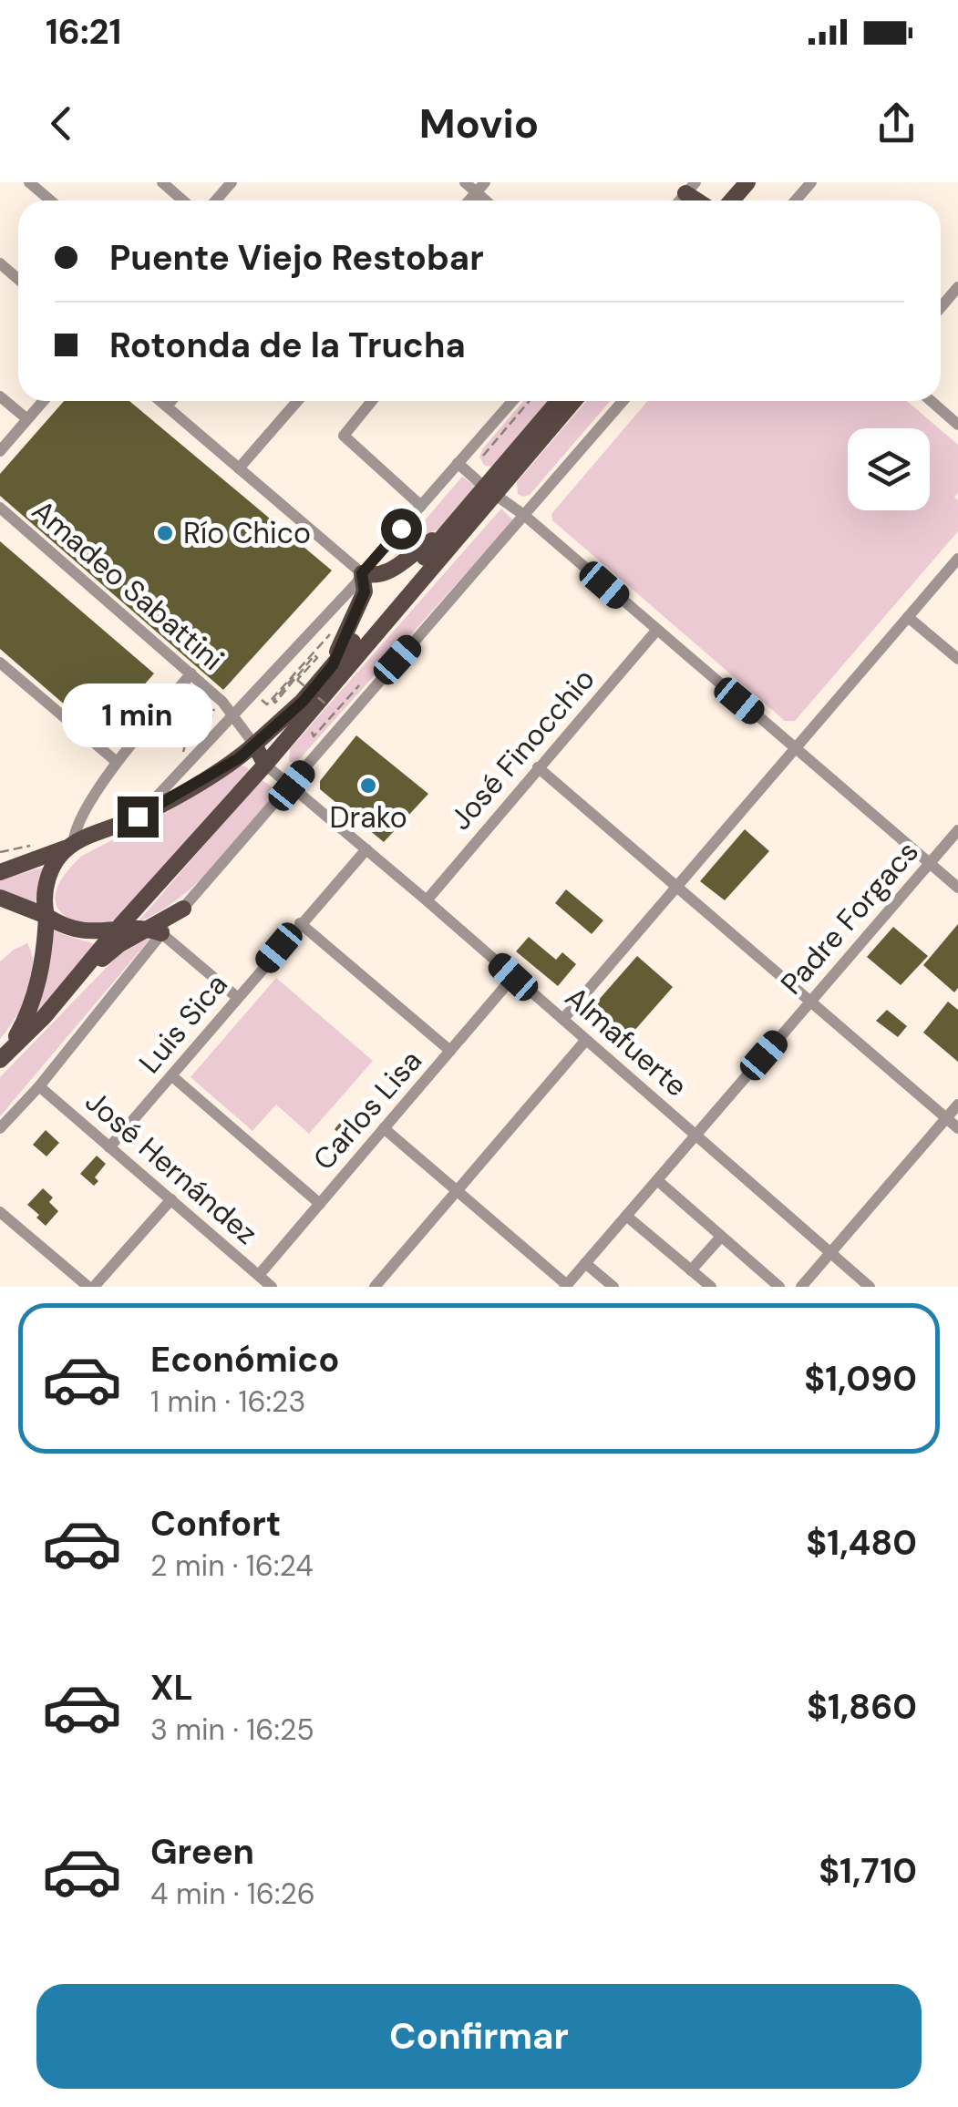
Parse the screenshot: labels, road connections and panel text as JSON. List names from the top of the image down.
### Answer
{
  "streets": {
    "street": [
      "Amadeo Sabattini",
      "José Finocchio",
      "Padre Forgacs",
      "Luis Sica",
      "Almafuerte",
      "Carlos Lisa",
      "José Hernández"
    ]
  },
  "crossings": [
    ["José Finocchio", "Almafuerte"],
    ["Padre Forgacs", "Almafuerte"],
    ["Luis Sica", "Almafuerte"],
    ["Luis Sica", "José Hernández"],
    ["Almafuerte", "Carlos Lisa"],
    ["Carlos Lisa", "José Hernández"]
  ],
  "places": ["Río Chico", "Drako"],
  "page": {
    "status": "16:21",
    "header": "Movio",
    "banner": ["Puente Viejo Restobar", "Rotonda de la Trucha"],
    "bubble": "1 min",
    "list": [
      {
        "name": "Económico",
        "note": "1 min · 16:23",
        "value": "$1,090"
      },
      {
        "name": "Confort",
        "note": "2 min · 16:24",
        "value": "$1,480"
      },
      {
        "name": "XL",
        "note": "3 min · 16:25",
        "value": "$1,860"
      },
      {
        "name": "Green",
        "note": "4 min · 16:26",
        "value": "$1,710"
      }
    ],
    "buttons": "Confirmar"
  }
}
